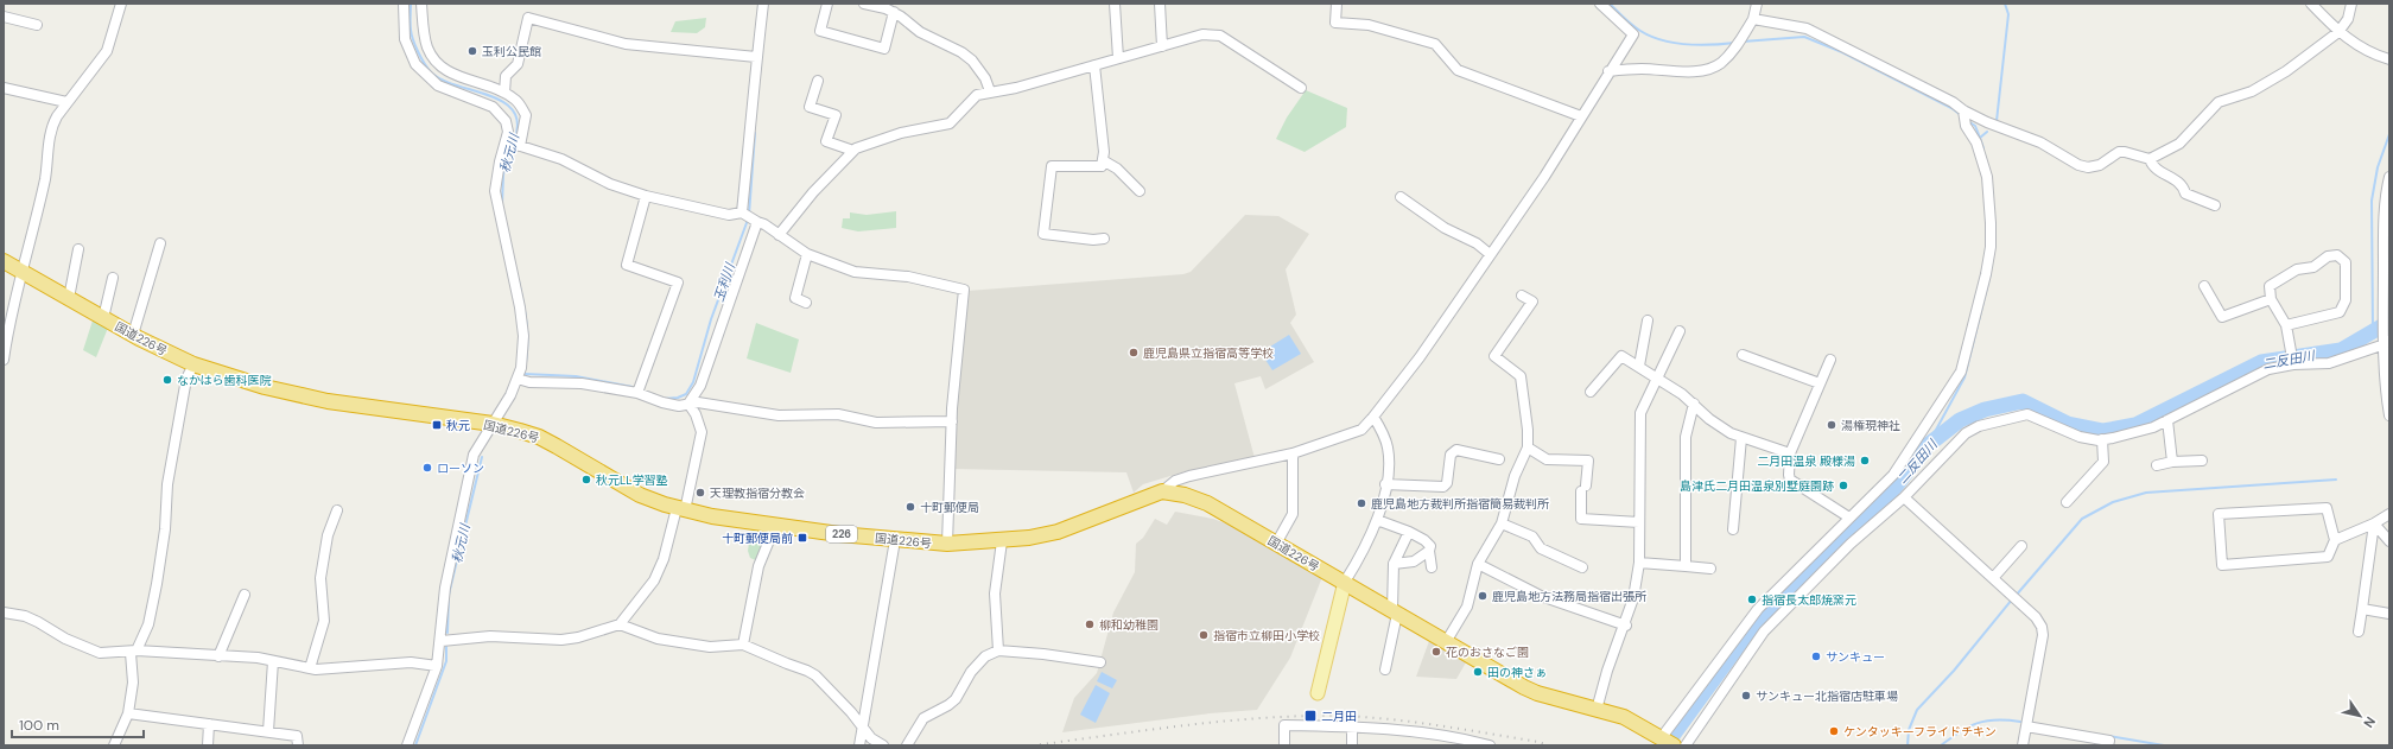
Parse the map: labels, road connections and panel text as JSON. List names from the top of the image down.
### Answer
{
  "streets": {
    "highway": ["国道226号", "226"]
  },
  "water": ["秋元川", "玉利川", "二反田川"],
  "places": {
    "other": [
      "玉利公民館",
      "鹿児島県立指宿高等学校",
      "なかはら歯科医院",
      "湯権現神社",
      "二月田温泉 殿様湯",
      "ローソン",
      "秋元LL学習塾",
      "島津氏二月田温泉別墅庭園跡",
      "天理教指宿分教会",
      "鹿児島地方裁判所指宿簡易裁判所",
      "十町郵便局",
      "鹿児島地方法務局指宿出張所",
      "指宿長太郎焼窯元",
      "柳和幼稚園",
      "指宿市立柳田小学校",
      "花のおさなご園",
      "サンキュー",
      "田の神さぁ",
      "サンキュー北指宿店駐車場",
      "ケンタッキーフライドチキン"
    ],
    "transit": ["秋元", "十町郵便局前", "二月田"]
  },
  "scale_bar": "100 m",
  "north": "bottom right"
}
